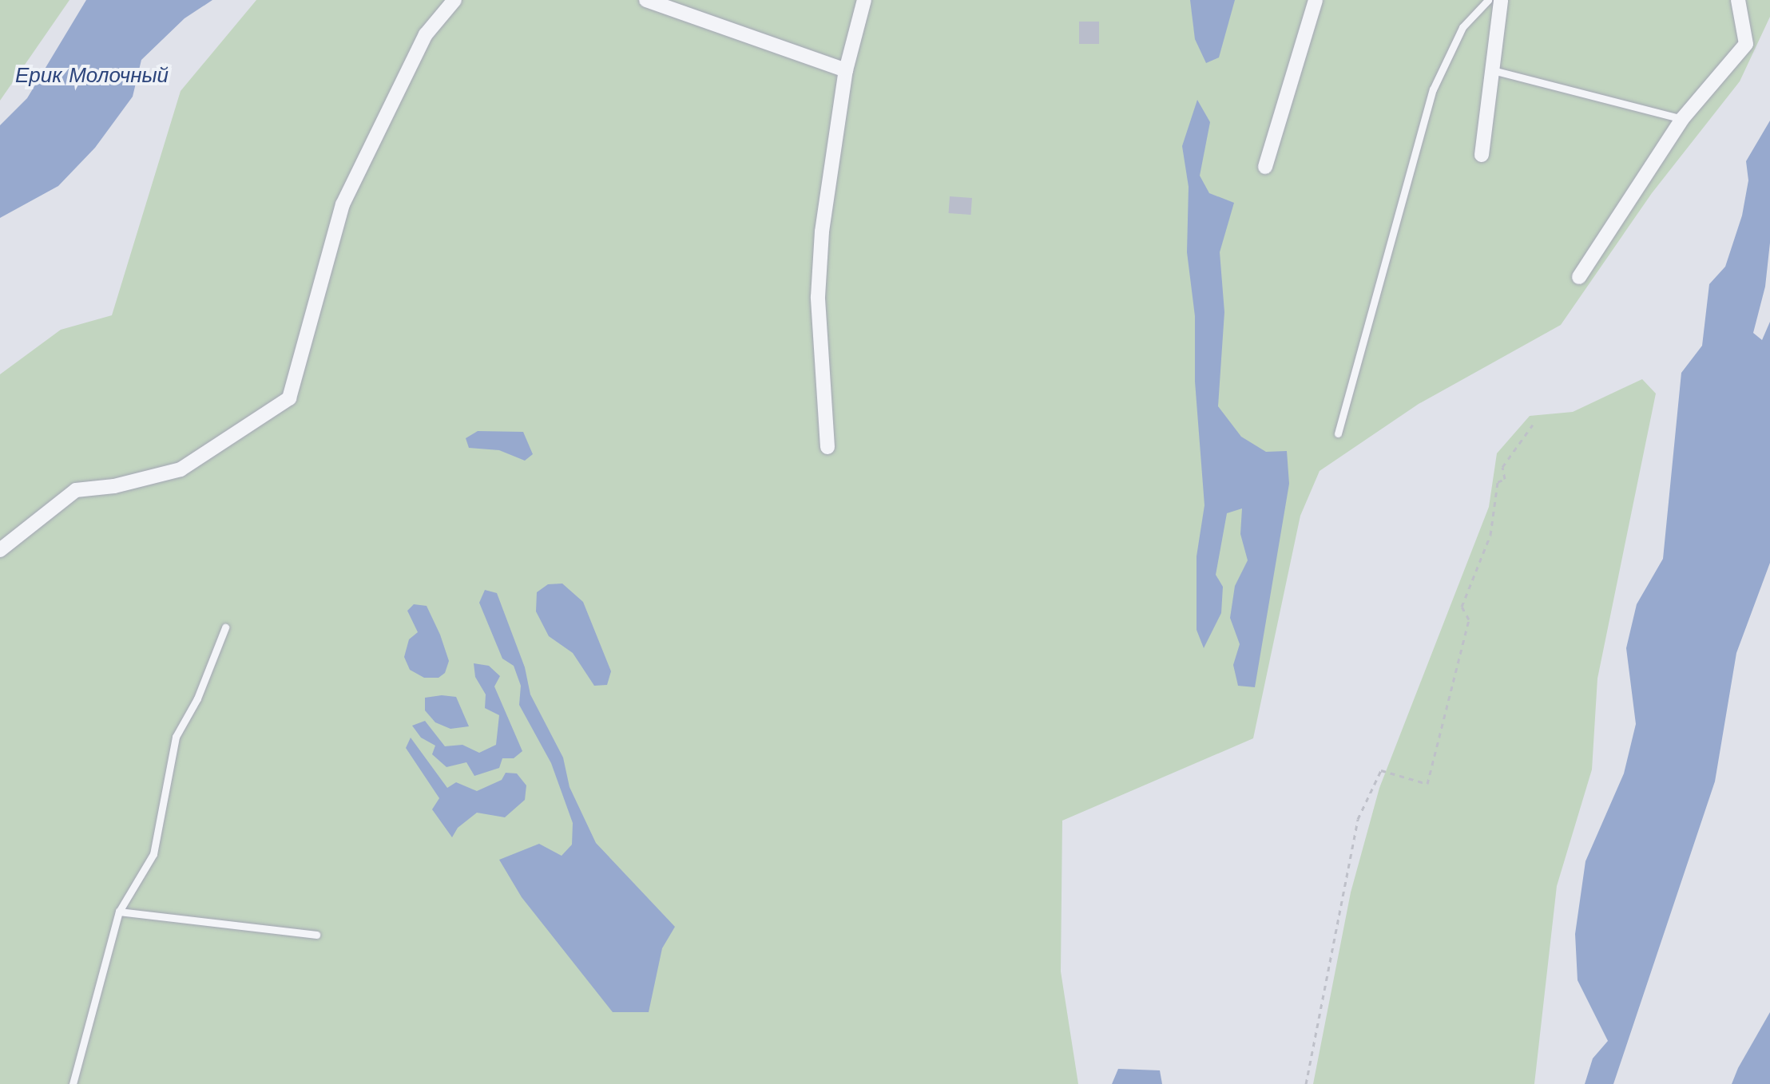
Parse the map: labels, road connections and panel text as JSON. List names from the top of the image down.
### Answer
{
  "water": ["Ерик Молочный"]
}
